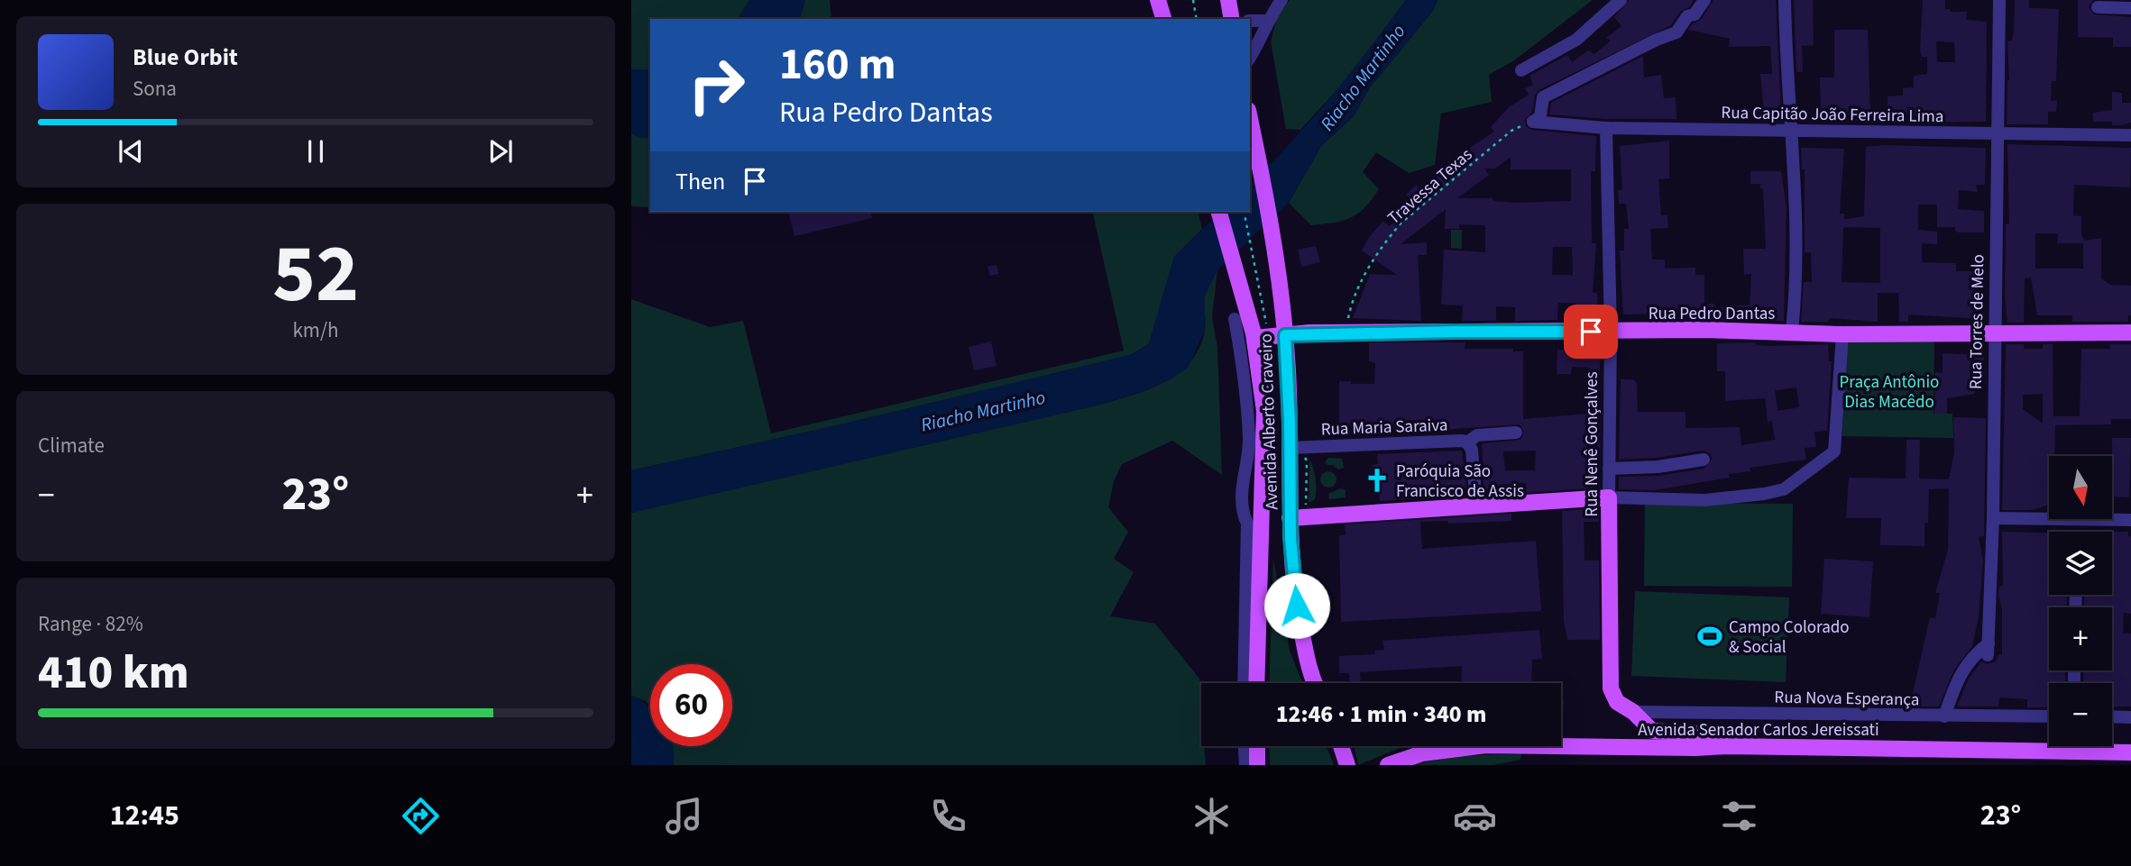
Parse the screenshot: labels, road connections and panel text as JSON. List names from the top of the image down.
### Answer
{
  "streets": {
    "main road": [
      "Rua Pedro Dantas",
      "Avenida Alberto Craveiro",
      "Rua Nenê Gonçalves",
      "Avenida Senador Carlos Jereissati"
    ],
    "street": [
      "Rua Capitão João Ferreira Lima",
      "Rua Torres de Melo",
      "Rua Maria Saraiva",
      "Rua Nova Esperança"
    ],
    "path": ["Travessa Texas"]
  },
  "crossings": [
    ["Rua Capitão João Ferreira Lima", "Travessa Texas"],
    ["Rua Capitão João Ferreira Lima", "Rua Torres de Melo"],
    ["Rua Capitão João Ferreira Lima", "Rua Nenê Gonçalves"],
    ["Rua Pedro Dantas", "Rua Torres de Melo"],
    ["Rua Pedro Dantas", "Avenida Alberto Craveiro"],
    ["Rua Pedro Dantas", "Rua Nenê Gonçalves"],
    ["Rua Torres de Melo", "Rua Nova Esperança"],
    ["Avenida Alberto Craveiro", "Rua Maria Saraiva"],
    ["Rua Nenê Gonçalves", "Rua Nova Esperança"],
    ["Rua Nenê Gonçalves", "Avenida Senador Carlos Jereissati"]
  ],
  "water": ["Riacho Martinho"],
  "parks": ["Praça Antônio Dias Macêdo"],
  "places": {
    "church": ["Paróquia São Francisco de Assis"],
    "sports": ["Campo Colorado & Social"]
  },
  "north": "bottom",
  "page": {
    "turn": ["160 m", "Rua Pedro Dantas"],
    "song": ["Blue Orbit", "Sona"],
    "then": "Then",
    "tile": [
      ["52", "km/h"],
      "Climate",
      ["Range · 82%", "410 km"]
    ],
    "map_buttons": ["+", "−"],
    "heat": ["−", "23°", "+"],
    "limit": "60",
    "trip": "12:46 · 1 min · 340 m",
    "tabs": ["12:45", "23°"]
  }
}
